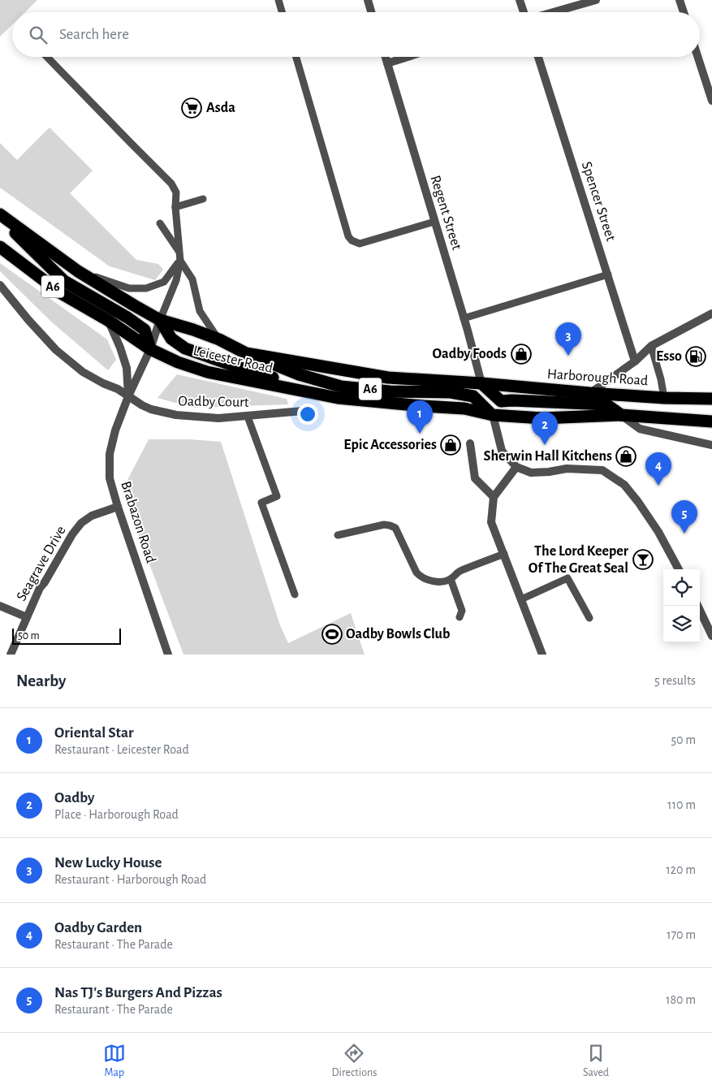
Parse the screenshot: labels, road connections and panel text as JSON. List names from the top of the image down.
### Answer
{
  "streets": {
    "highway": ["A6", "Leicester Road", "Harborough Road"],
    "street": [
      "Spencer Street",
      "Regent Street",
      "Oadby Court",
      "Brabazon Road",
      "Seagrave Drive"
    ]
  },
  "crossings": [
    ["Regent Street", "A6"],
    ["Regent Street", "Leicester Road"],
    ["Regent Street", "Harborough Road"],
    ["A6", "Leicester Road"],
    ["A6", "Harborough Road"],
    ["A6", "Brabazon Road"],
    ["Leicester Road", "Harborough Road"],
    ["Leicester Road", "Brabazon Road"],
    ["Oadby Court", "Brabazon Road"],
    ["Brabazon Road", "Seagrave Drive"]
  ],
  "places": {
    "supermarket": ["Asda"],
    "shop": ["Oadby Foods", "Epic Accessories", "Sherwin Hall Kitchens"],
    "fuel station": ["Esso"],
    "bar": ["The Lord Keeper Of The Great Seal"],
    "sports": ["Oadby Bowls Club"]
  },
  "scale_bar": "50 m",
  "page": {
    "search": "Search here",
    "pins": [
      "3",
      "1",
      "2",
      "4",
      "5"
    ],
    "scale": "50 m",
    "heading": ["Nearby", "5 results"],
    "list": [
      {
        "mark": "1",
        "name": "Oriental Star",
        "note": "Restaurant · Leicester Road",
        "value": "50 m"
      },
      {
        "mark": "2",
        "name": "Oadby",
        "note": "Place · Harborough Road",
        "value": "110 m"
      },
      {
        "mark": "3",
        "name": "New Lucky House",
        "note": "Restaurant · Harborough Road",
        "value": "120 m"
      },
      {
        "mark": "4",
        "name": "Oadby Garden",
        "note": "Restaurant · The Parade",
        "value": "170 m"
      },
      {
        "mark": "5",
        "name": "Nas TJ's Burgers And Pizzas",
        "note": "Restaurant · The Parade",
        "value": "180 m"
      }
    ],
    "nav": ["Map", "Directions", "Saved"]
  }
}
